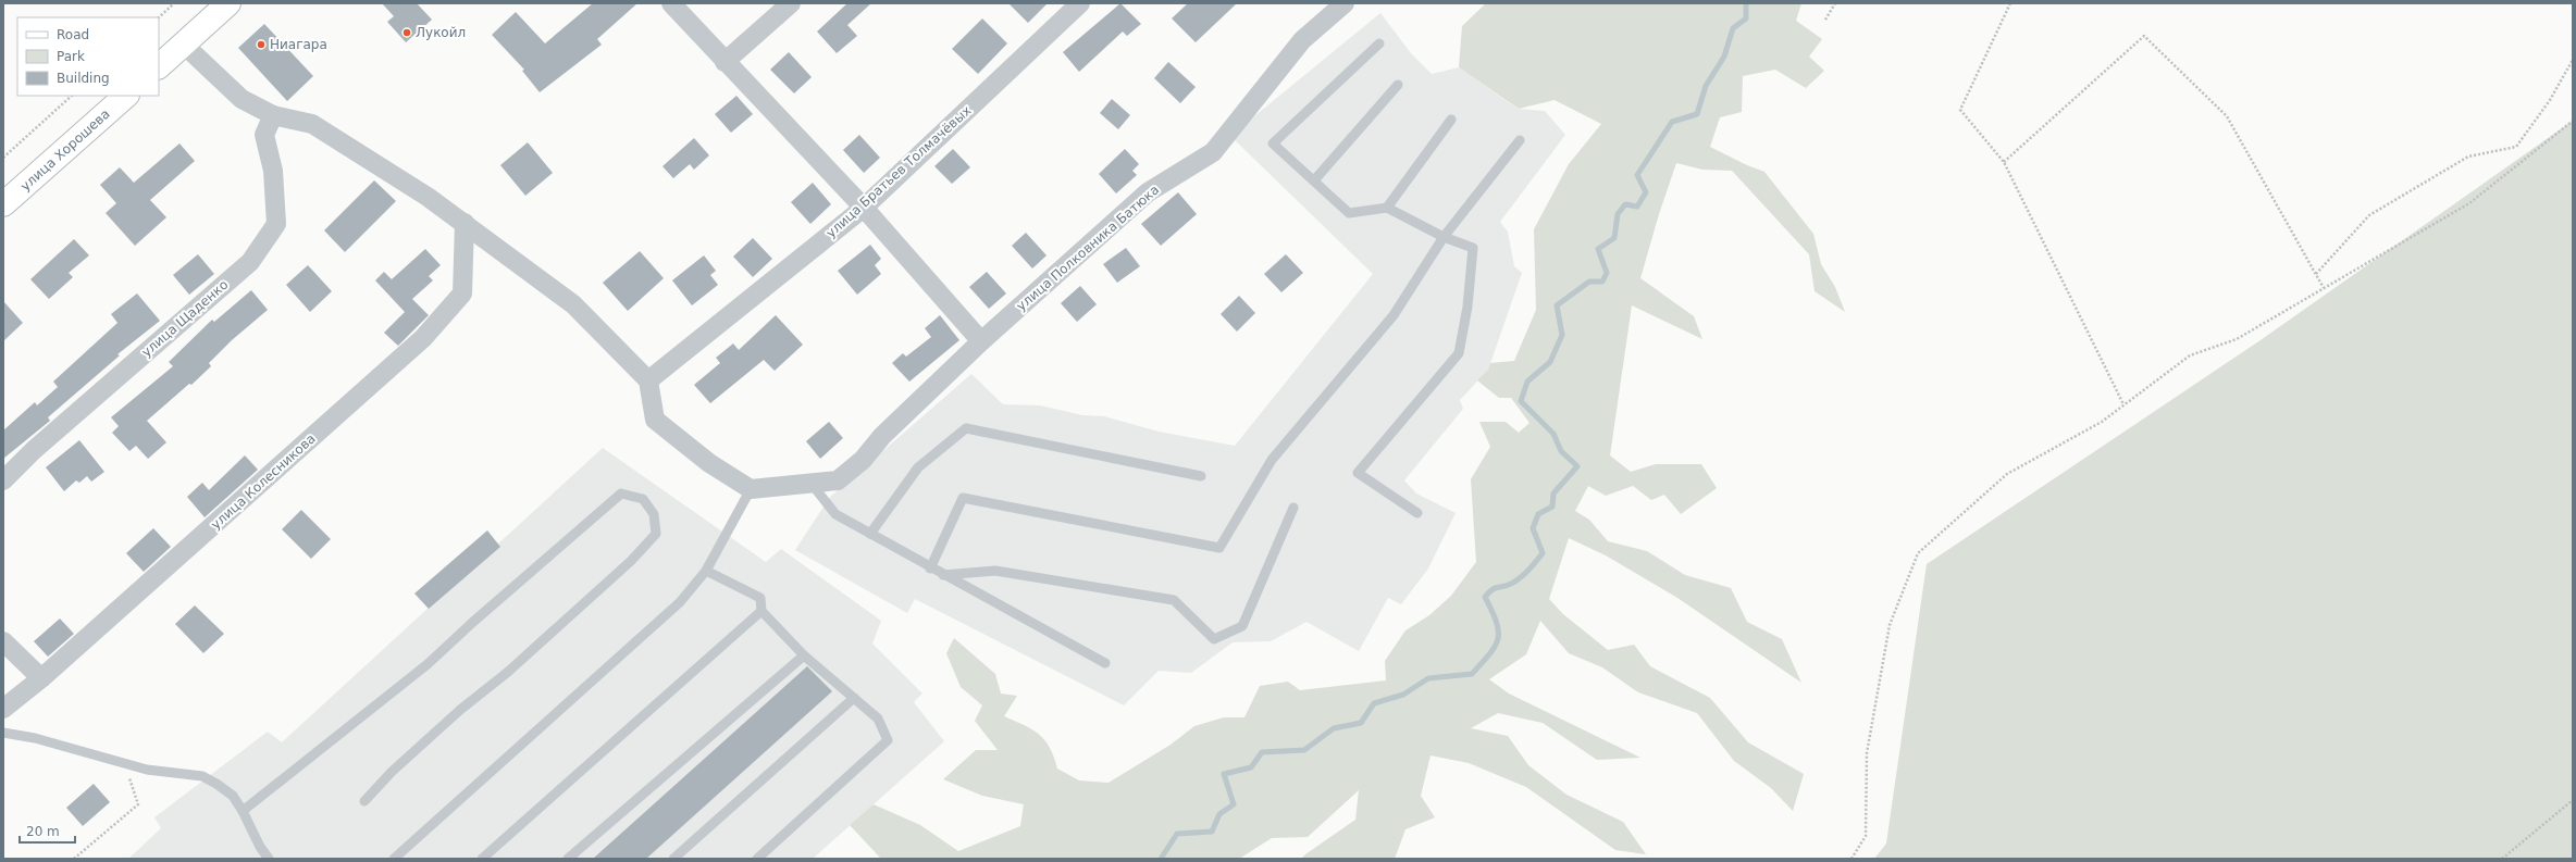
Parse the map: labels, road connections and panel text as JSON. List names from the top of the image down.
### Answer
{
  "streets": {
    "main road": ["улица Хорошева"],
    "street": [
      "улица Братьев Толмачёвых",
      "улица Полковника Батюка",
      "улица Щаденко",
      "улица Колесникова"
    ]
  },
  "places": ["Лукойл", "Ниагара"],
  "legend": ["Road", "Park", "Building"],
  "scale_bar": "20 m"
}
